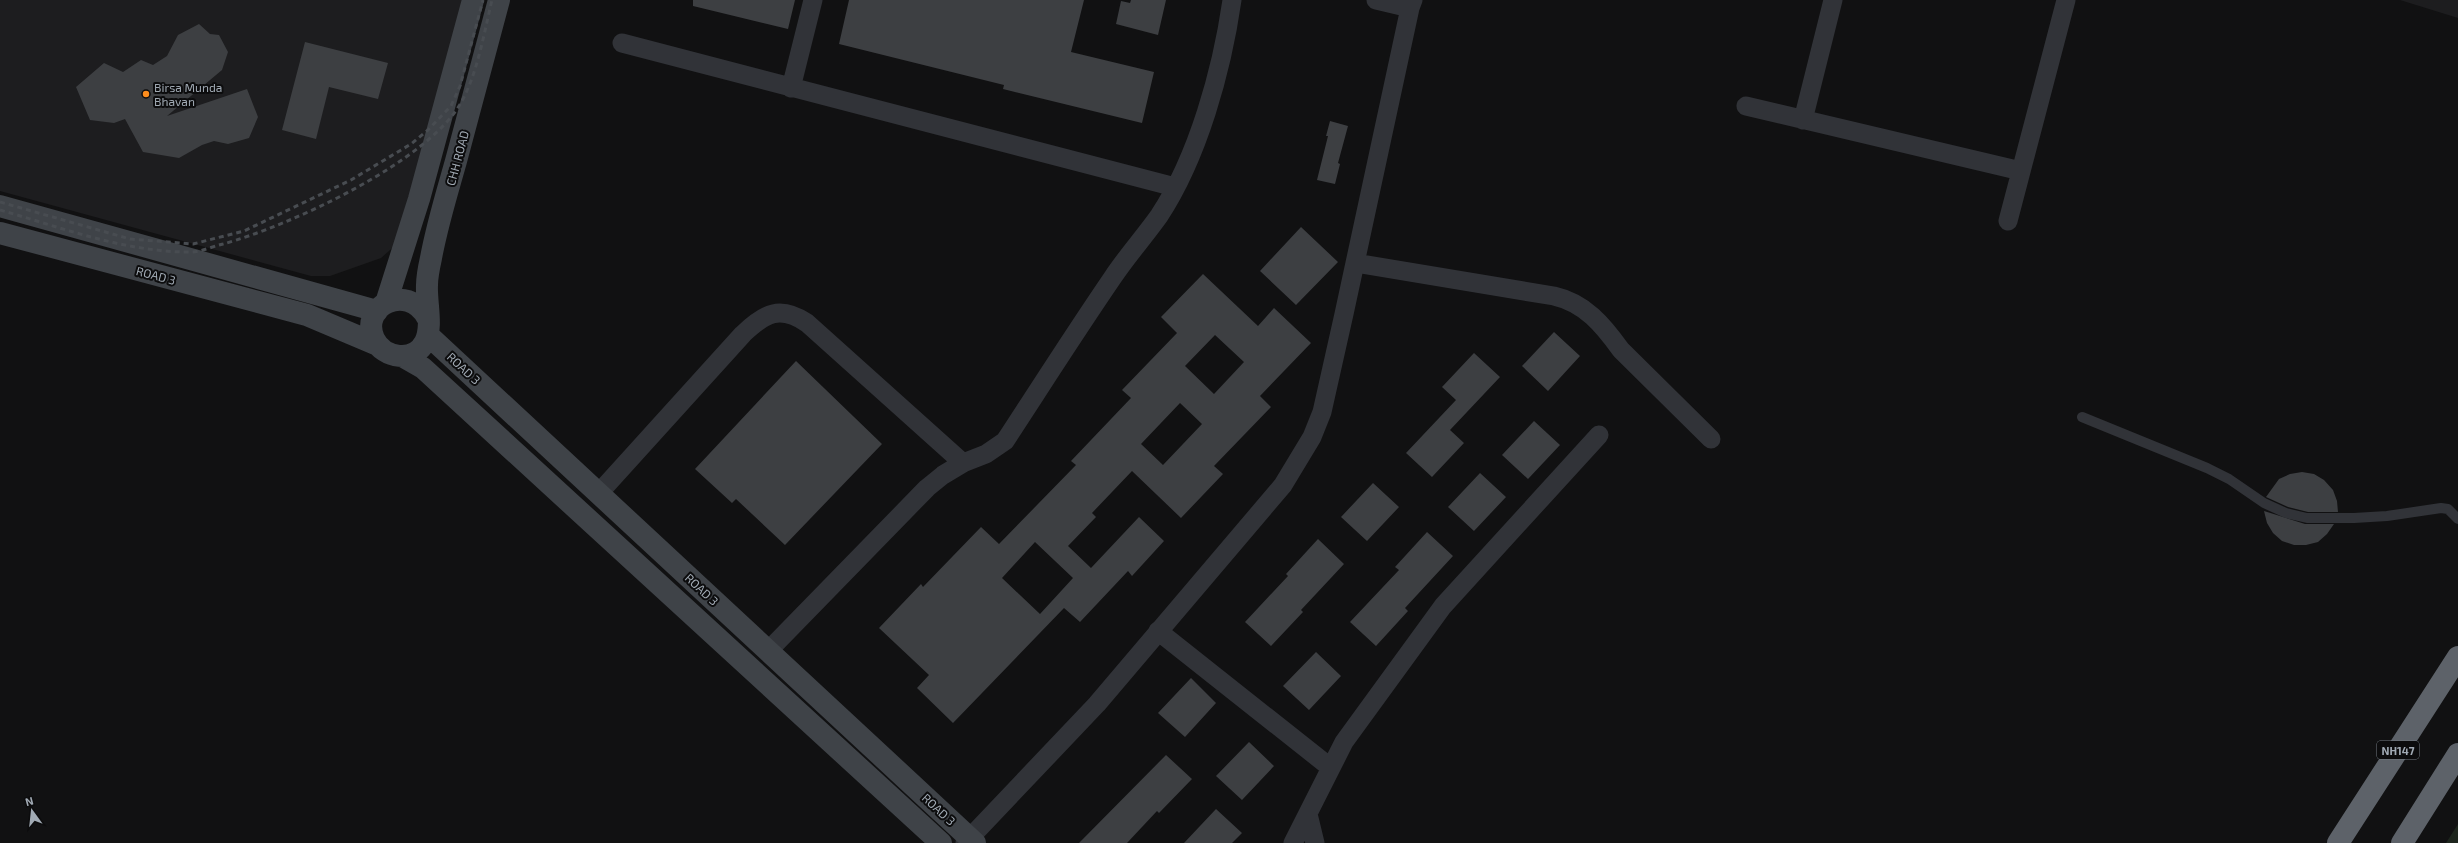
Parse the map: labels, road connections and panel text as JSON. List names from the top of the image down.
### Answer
{
  "streets": {
    "highway": ["NH147"],
    "street": ["CHH ROAD", "ROAD 3"]
  },
  "crossings": [
    ["CHH ROAD", "ROAD 3"]
  ],
  "places": ["Birsa Munda Bhavan"],
  "north": "top"
}
